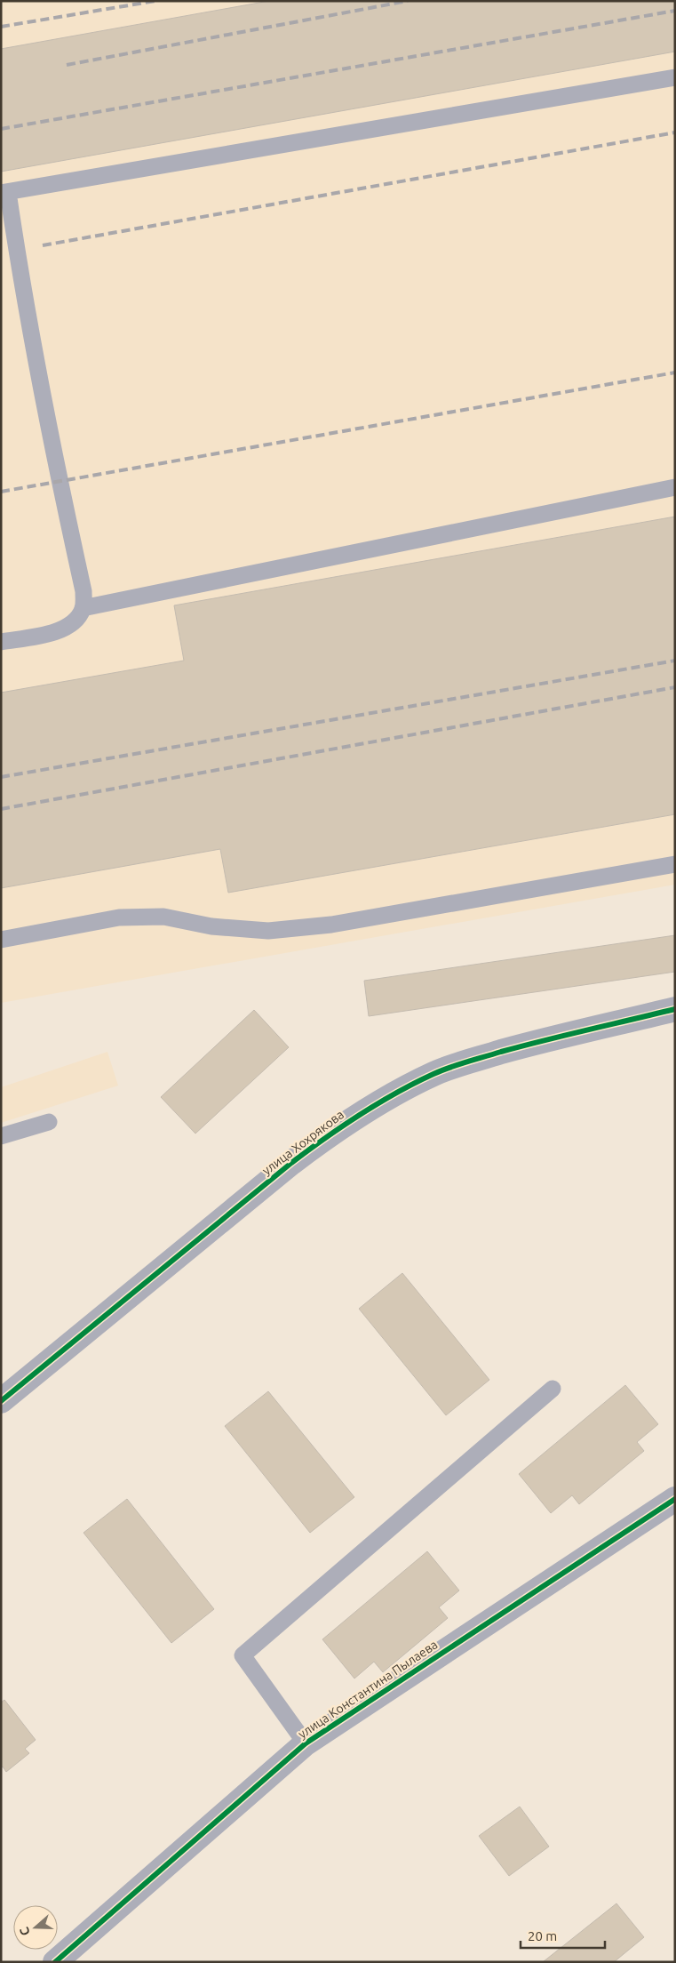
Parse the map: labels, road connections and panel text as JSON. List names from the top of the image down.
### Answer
{
  "streets": {
    "street": ["улица Хохрякова", "улица Константина Пылаева"]
  },
  "scale_bar": "20 m",
  "north": "left"
}
